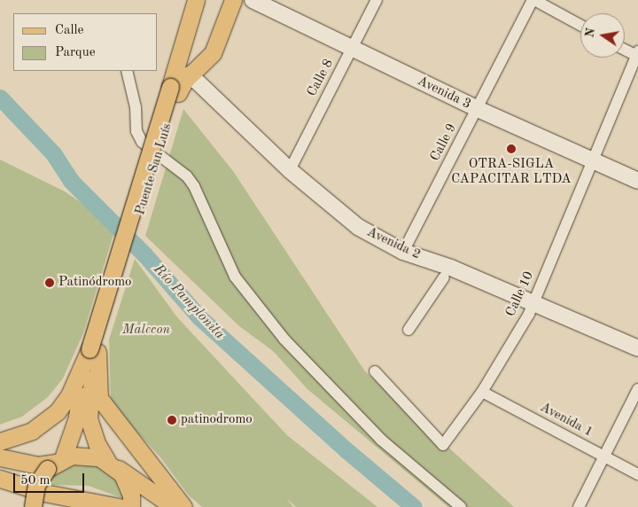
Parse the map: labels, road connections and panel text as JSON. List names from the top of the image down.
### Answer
{
  "streets": {
    "main road": ["Avenida 3", "Puente San Luís", "Avenida 2"],
    "street": [
      "Calle 8",
      "Calle 9",
      "Calle 10",
      "Avenida 1"
    ]
  },
  "crossings": [
    ["Calle 8", "Avenida 3"],
    ["Calle 8", "Avenida 2"],
    ["Avenida 3", "Calle 9"],
    ["Avenida 3", "Calle 10"],
    ["Calle 9", "Avenida 2"],
    ["Puente San Luís", "Avenida 2"],
    ["Avenida 2", "Calle 10"],
    ["Calle 10", "Avenida 1"]
  ],
  "water": ["Río Pamplonita"],
  "parks": ["Malecon"],
  "places": ["OTRA-SIGLA CAPACITAR LTDA", "Patinódromo", "patinodromo"],
  "legend": ["Calle", "Parque"],
  "scale_bar": "50 m",
  "north": "left"
}
